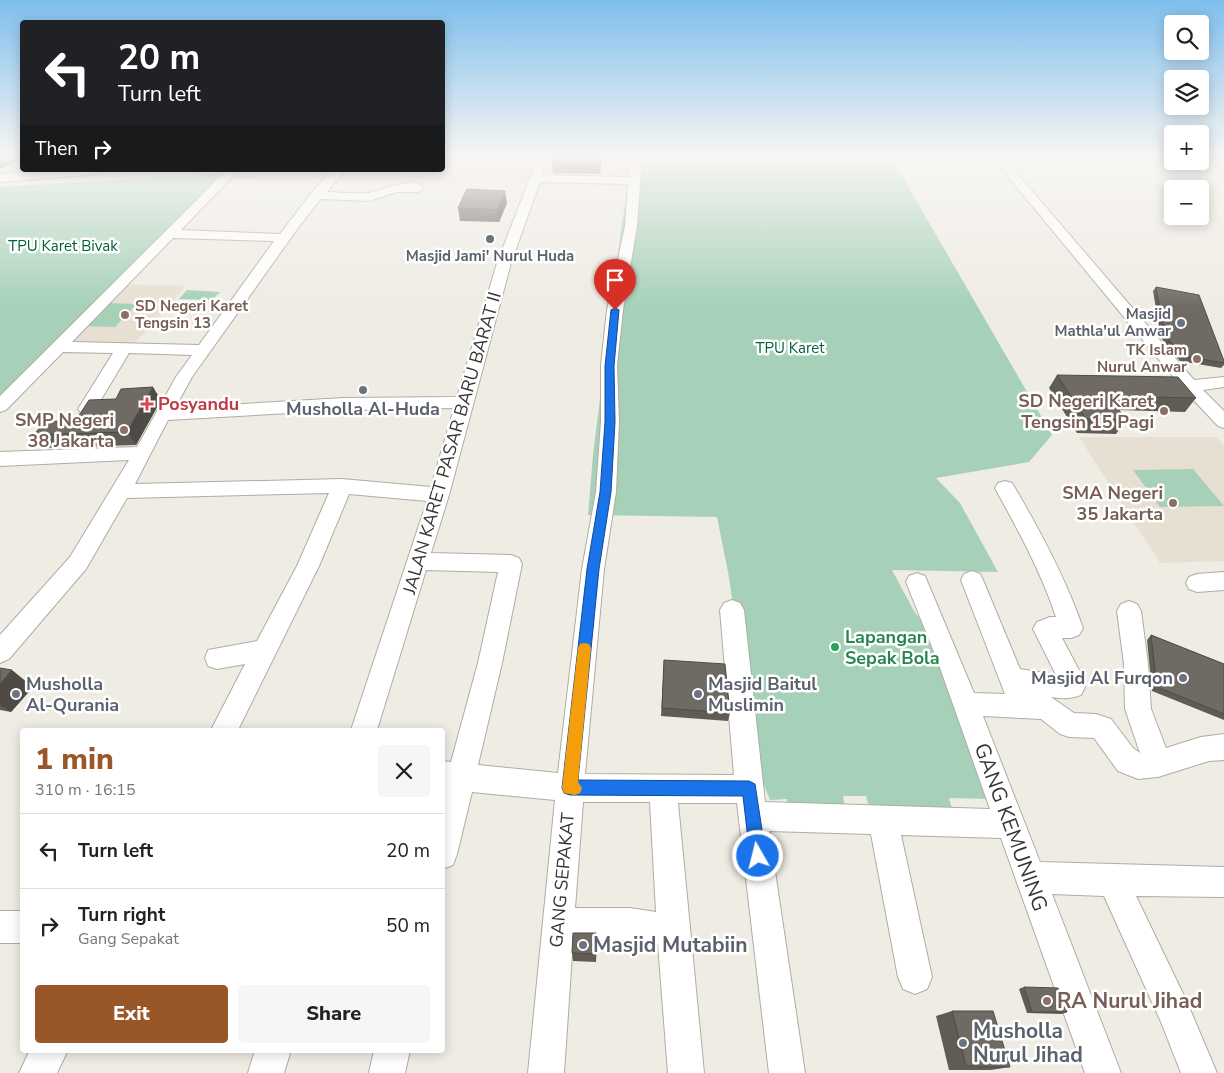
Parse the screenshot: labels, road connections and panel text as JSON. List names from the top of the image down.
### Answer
{
  "streets": {
    "street": ["JALAN KARET PASAR BARU BARAT II", "GANG KEMUNING", "GANG SEPAKAT"]
  },
  "parks": ["TPU Karet Bivak", "TPU Karet"],
  "places": {
    "other": [
      "Masjid Jami' Nurul Huda",
      "SD Negeri Karet Tengsin 13",
      "Masjid Mathla'ul Anwar",
      "TK Islam Nurul Anwar",
      "Musholla Al-Huda",
      "SD Negeri Karet Tengsin 15 Pagi",
      "SMP Negeri 38 Jakarta",
      "SMA Negeri 35 Jakarta",
      "Lapangan Sepak Bola",
      "Masjid Al Furqon",
      "Musholla Al-Qurania",
      "Masjid Baitul Muslimin",
      "Masjid Mutabiin",
      "RA Nurul Jihad",
      "Musholla Nurul Jihad"
    ],
    "health": ["Posyandu"]
  },
  "page": {
    "map_buttons": ["+", "−"],
    "turn": ["20 m", "Turn left"],
    "then": "Then",
    "heading": ["1 min", "310 m · 16:15"],
    "list": [
      {
        "name": "Turn left",
        "value": "20 m"
      },
      {
        "name": "Turn right",
        "note": "Gang Sepakat",
        "value": "50 m"
      }
    ],
    "buttons": ["Exit", "Share"]
  }
}
